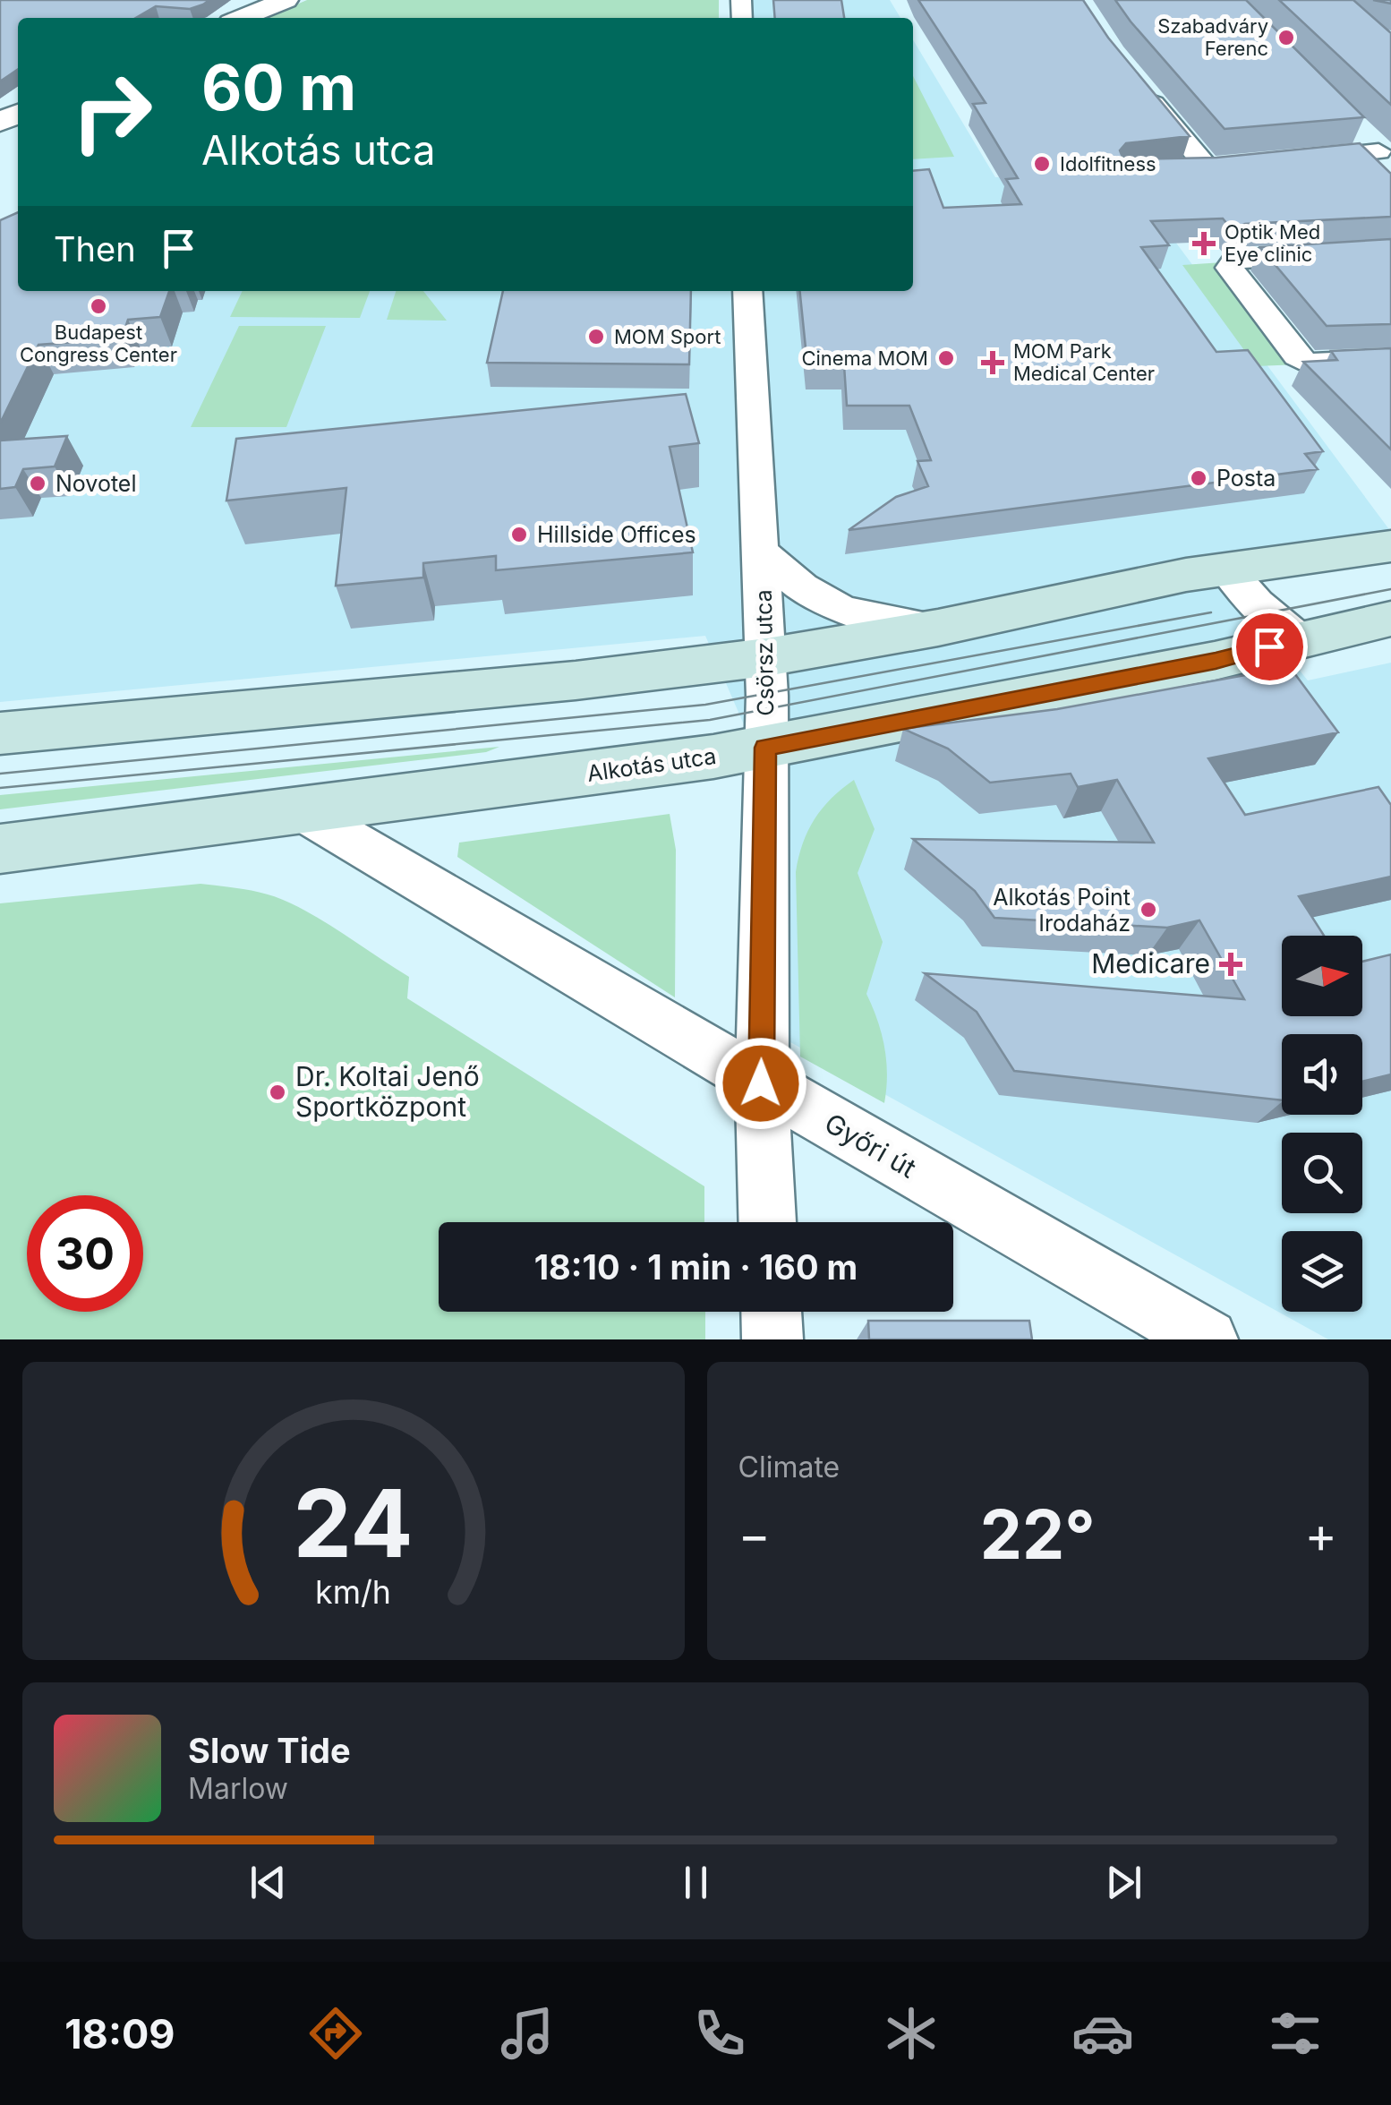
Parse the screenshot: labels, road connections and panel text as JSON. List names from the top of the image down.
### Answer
{
  "streets": {
    "main road": ["Alkotás utca"],
    "street": ["Csörsz utca", "Győri út"]
  },
  "crossings": [
    ["Csörsz utca", "Alkotás utca"],
    ["Csörsz utca", "Győri út"],
    ["Alkotás utca", "Győri út"]
  ],
  "places": {
    "other": [
      "Szabadváry Ferenc",
      "Idolfitness",
      "Budapest Congress Center",
      "MOM Sport",
      "Cinema MOM",
      "Posta",
      "Novotel",
      "Hillside Offices",
      "Alkotás Point Irodaház",
      "Dr. Koltai Jenő Sportközpont"
    ],
    "health": ["Optik Med Eye clinic", "MOM Park Medical Center", "Medicare"]
  },
  "north": "right",
  "page": {
    "turn": ["60 m", "Alkotás utca"],
    "then": "Then",
    "limit": "30",
    "trip": "18:10 · 1 min · 160 m",
    "tile": "Climate",
    "heat": ["−", "22°", "+"],
    "song": ["Slow Tide", "Marlow"],
    "tabs": "18:09",
    "gauge": ["24", "km/h"]
  }
}
